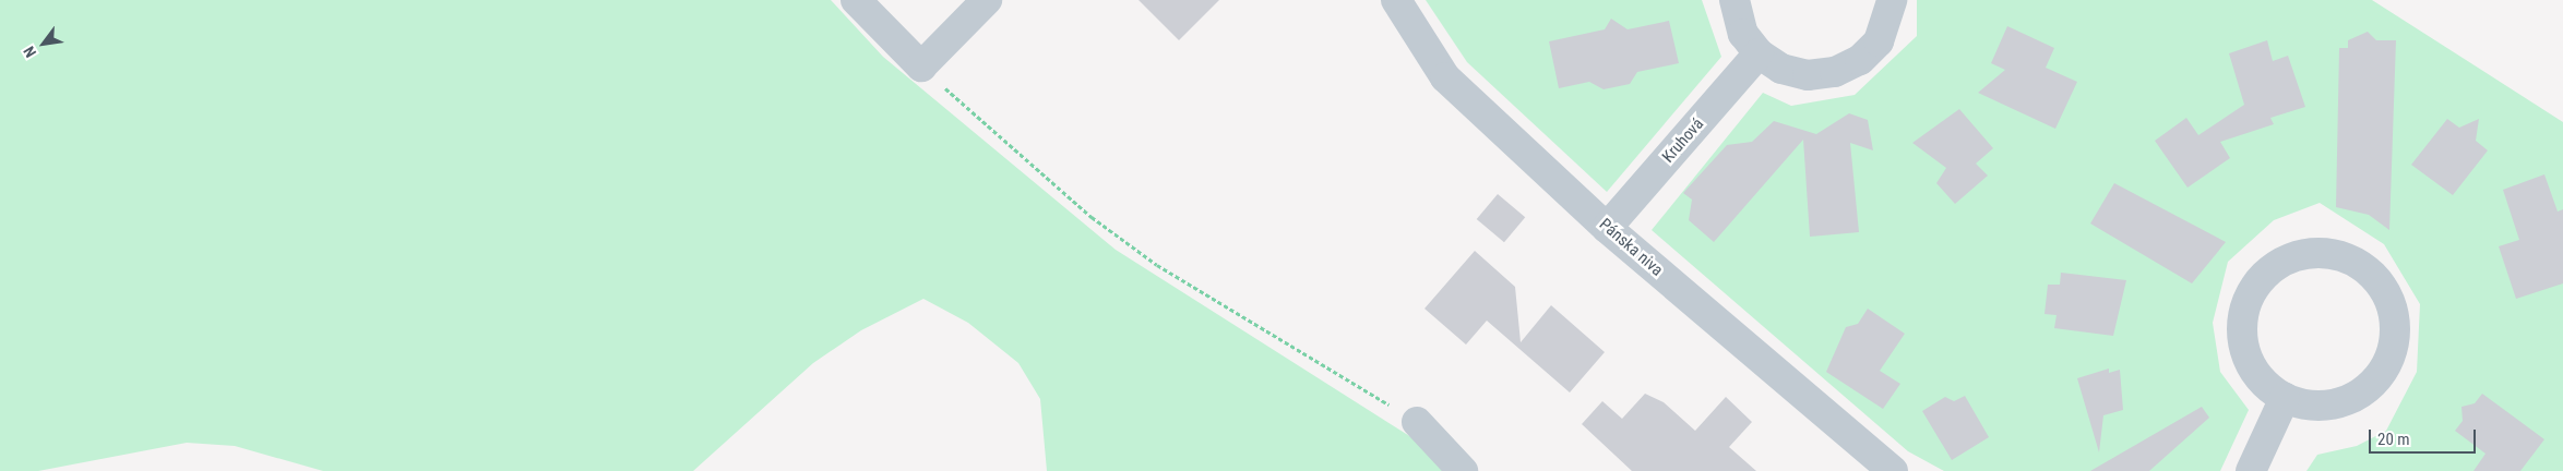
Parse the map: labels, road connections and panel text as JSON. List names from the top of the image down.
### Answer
{
  "streets": {
    "street": ["Kruhová", "Pánska niva"]
  },
  "crossings": [
    ["Kruhová", "Pánska niva"]
  ],
  "scale_bar": "20 m",
  "north": "bottom left"
}
